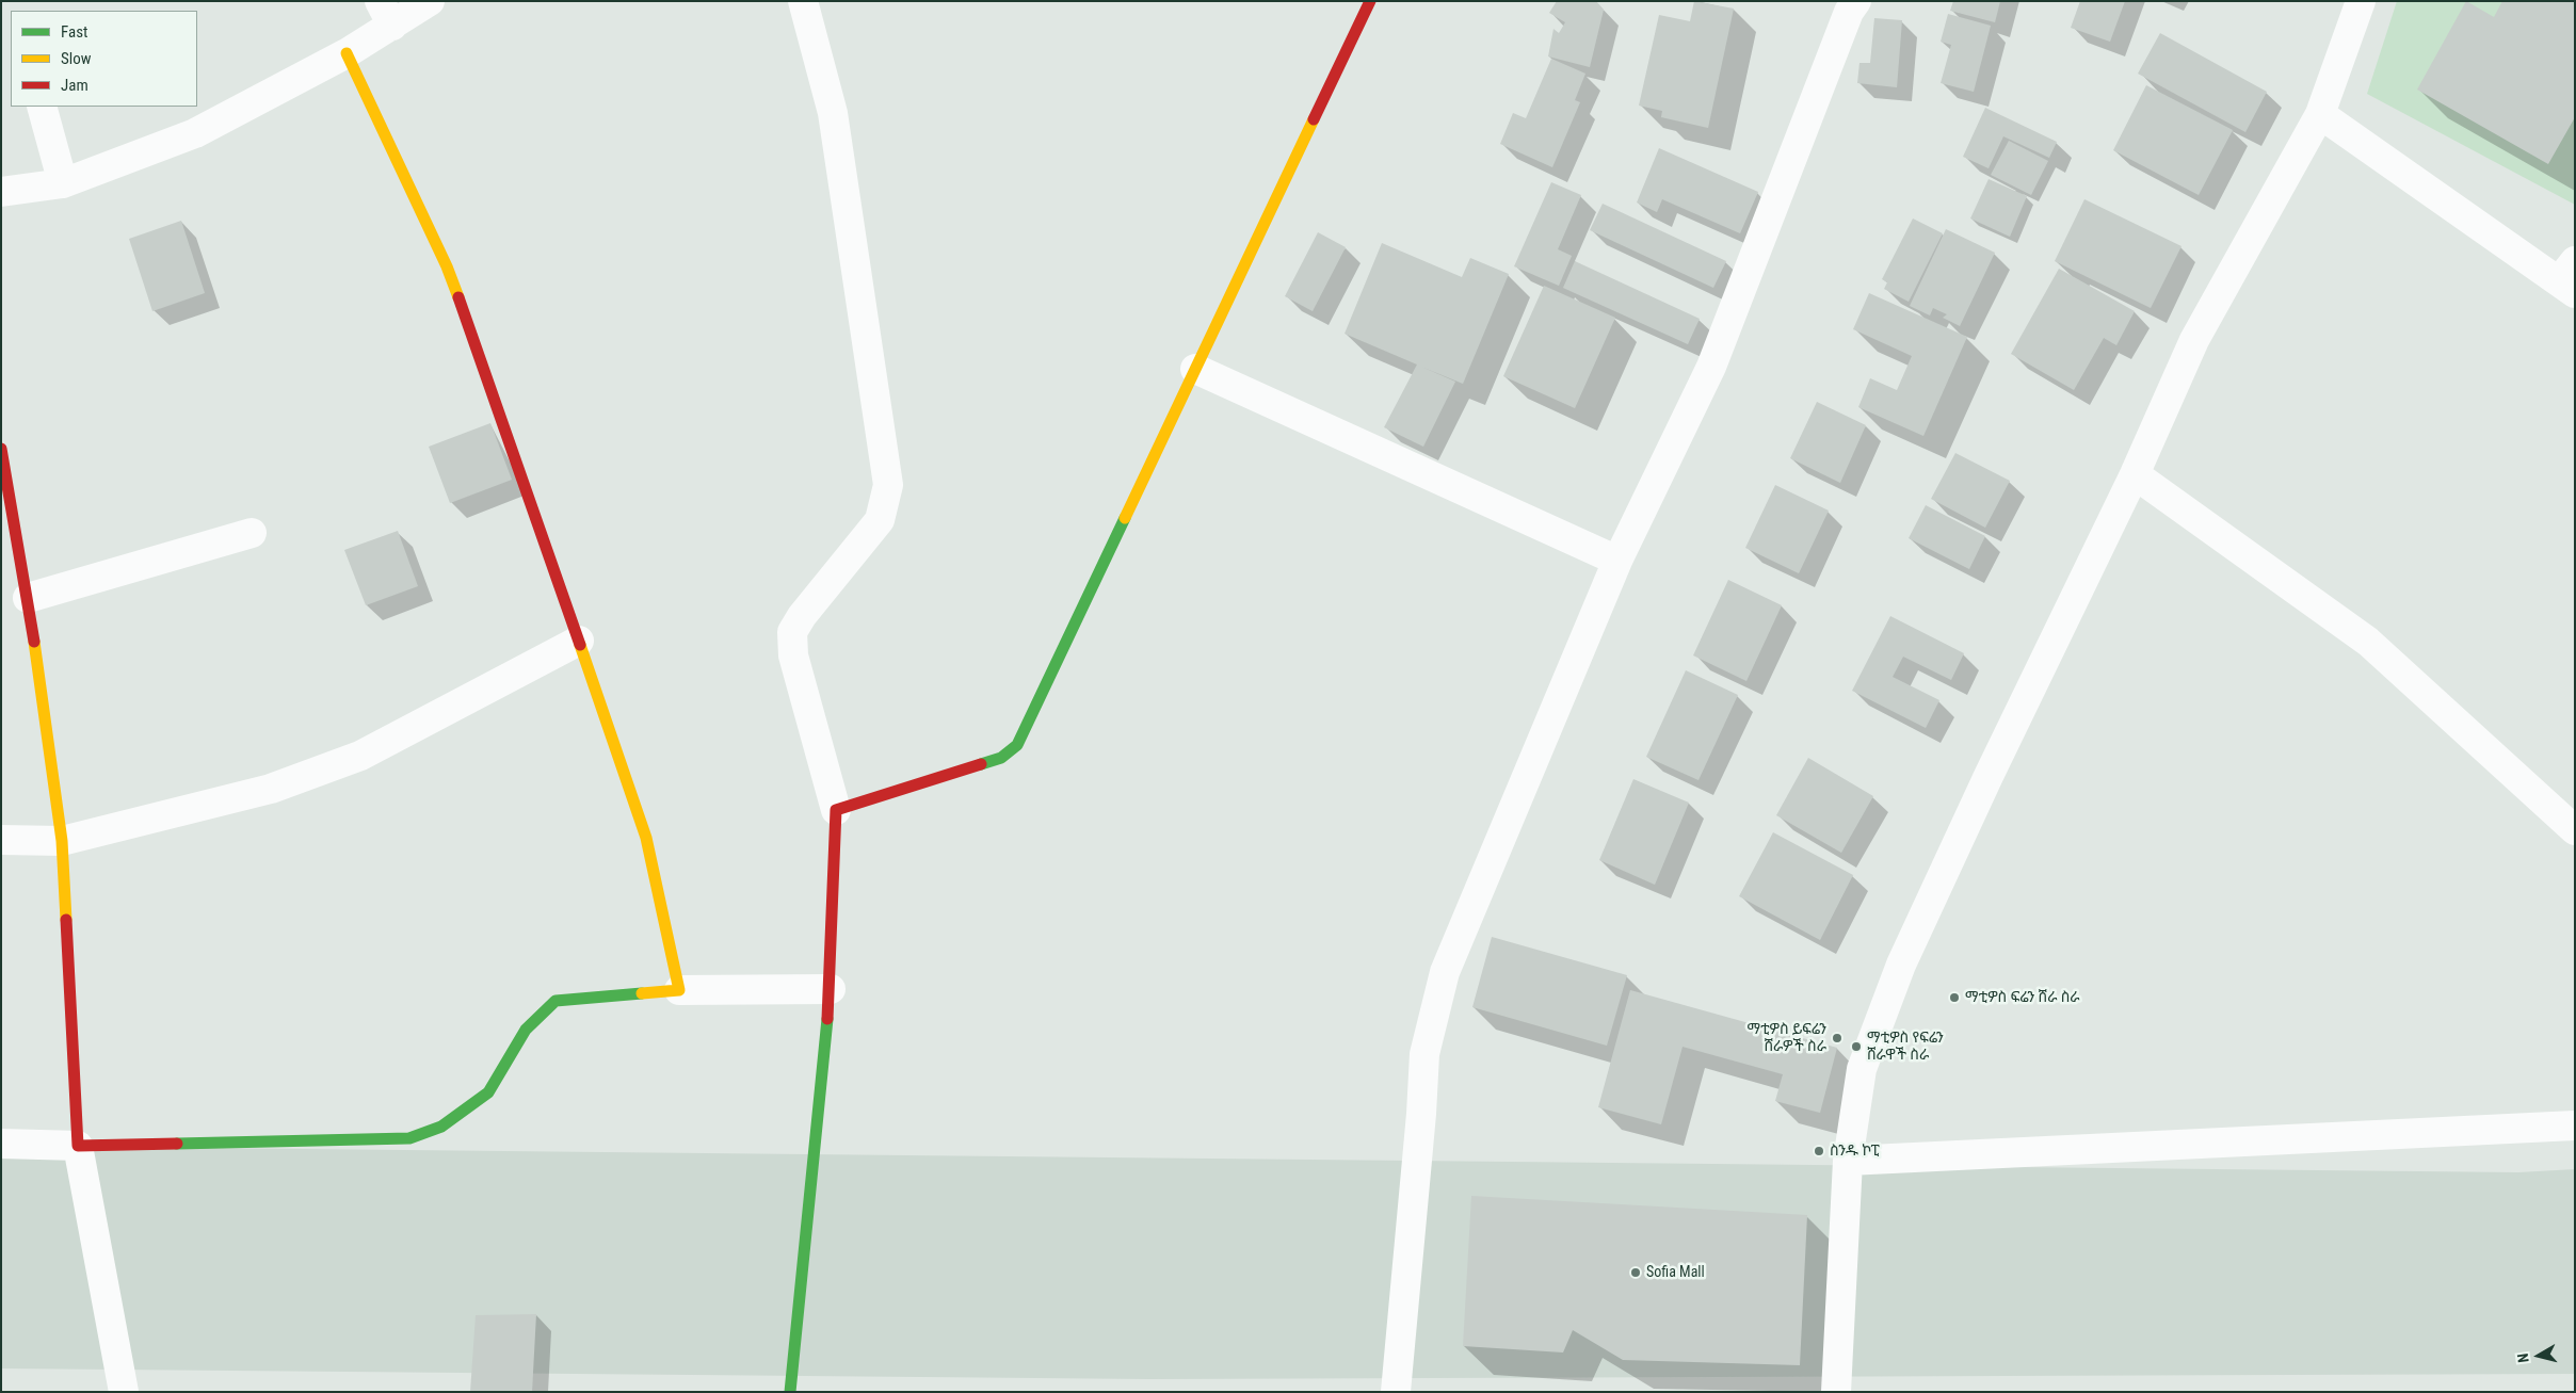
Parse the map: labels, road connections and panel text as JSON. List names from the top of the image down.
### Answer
{
  "places": [
    "ማቲዎስ ፍሬን ሸራ ስራ",
    "ማቲዎስ ይፍሬን ሸራዎች ስራ",
    "ማቲዎስ የፍሬን ሸራዋች ስራ",
    "ስንዱ ኮፒ",
    "Sofia Mall"
  ],
  "legend": ["Fast", "Slow", "Jam"],
  "north": "left"
}
